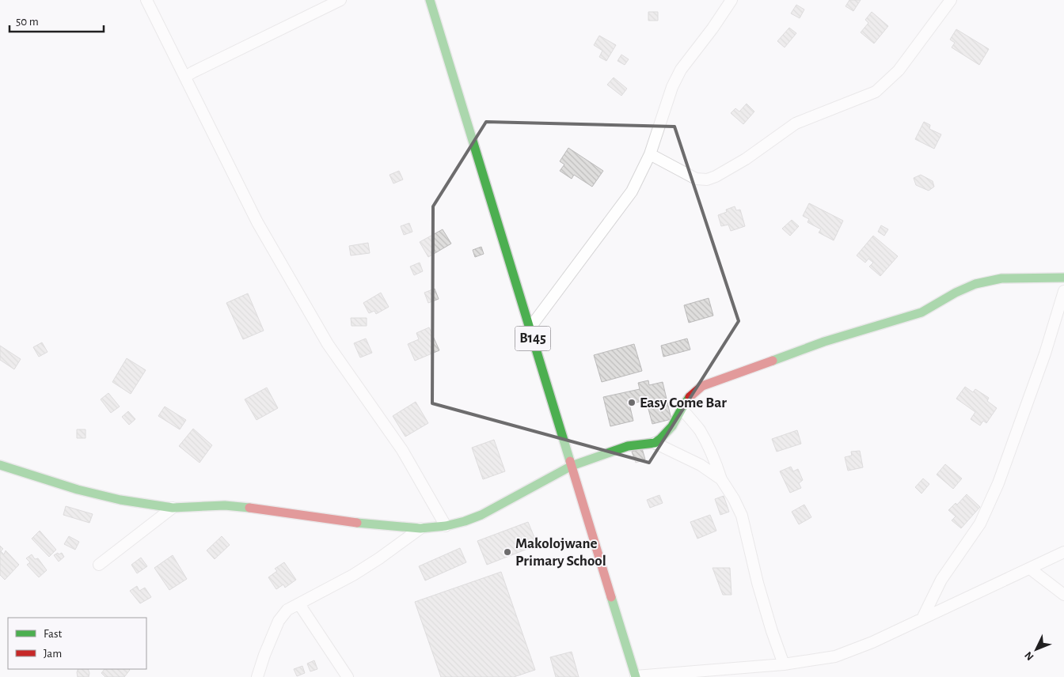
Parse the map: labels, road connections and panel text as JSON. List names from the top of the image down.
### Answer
{
  "streets": {
    "street": ["B145"]
  },
  "places": ["Easy Come Bar", "Makolojwane Primary School"],
  "legend": ["Fast", "Jam"],
  "scale_bar": "50 m",
  "north": "bottom left"
}
